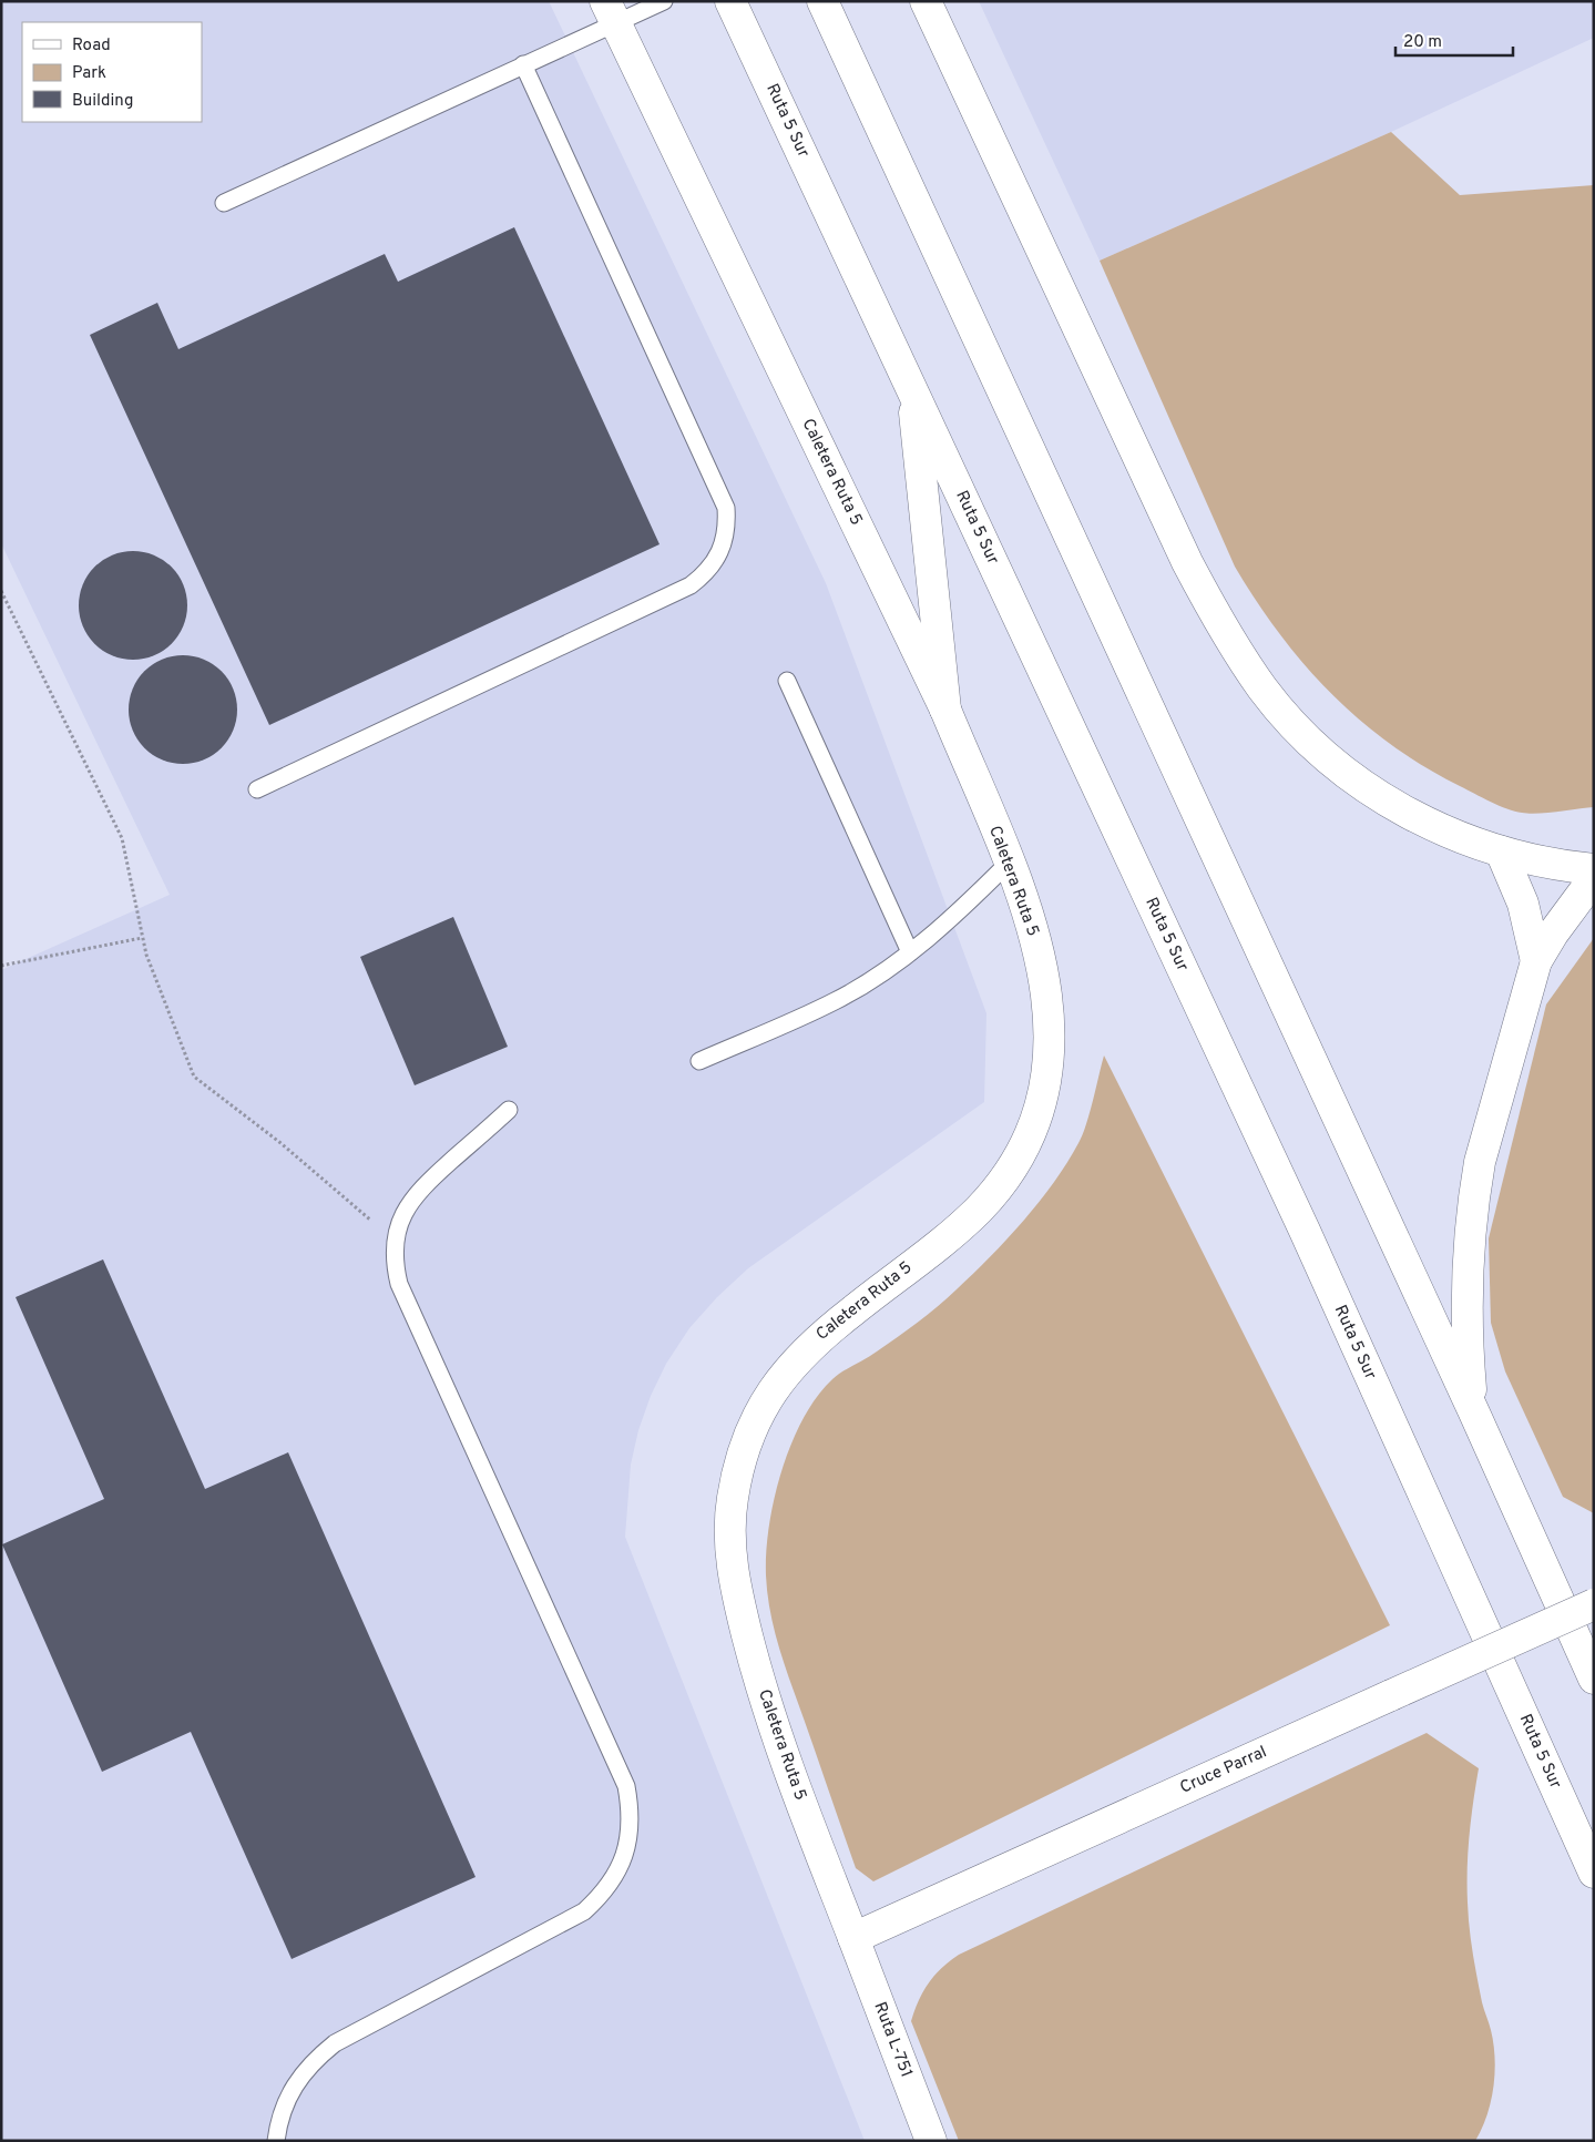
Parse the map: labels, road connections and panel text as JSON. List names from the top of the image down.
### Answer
{
  "streets": {
    "main road": [
      "Ruta 5 Sur",
      "Caletera Ruta 5",
      "Cruce Parral",
      "Ruta L-751"
    ]
  },
  "crossings": [
    ["Caletera Ruta 5", "Cruce Parral"],
    ["Caletera Ruta 5", "Ruta L-751"],
    ["Cruce Parral", "Ruta L-751"]
  ],
  "legend": ["Road", "Park", "Building"],
  "scale_bar": "20 m"
}
